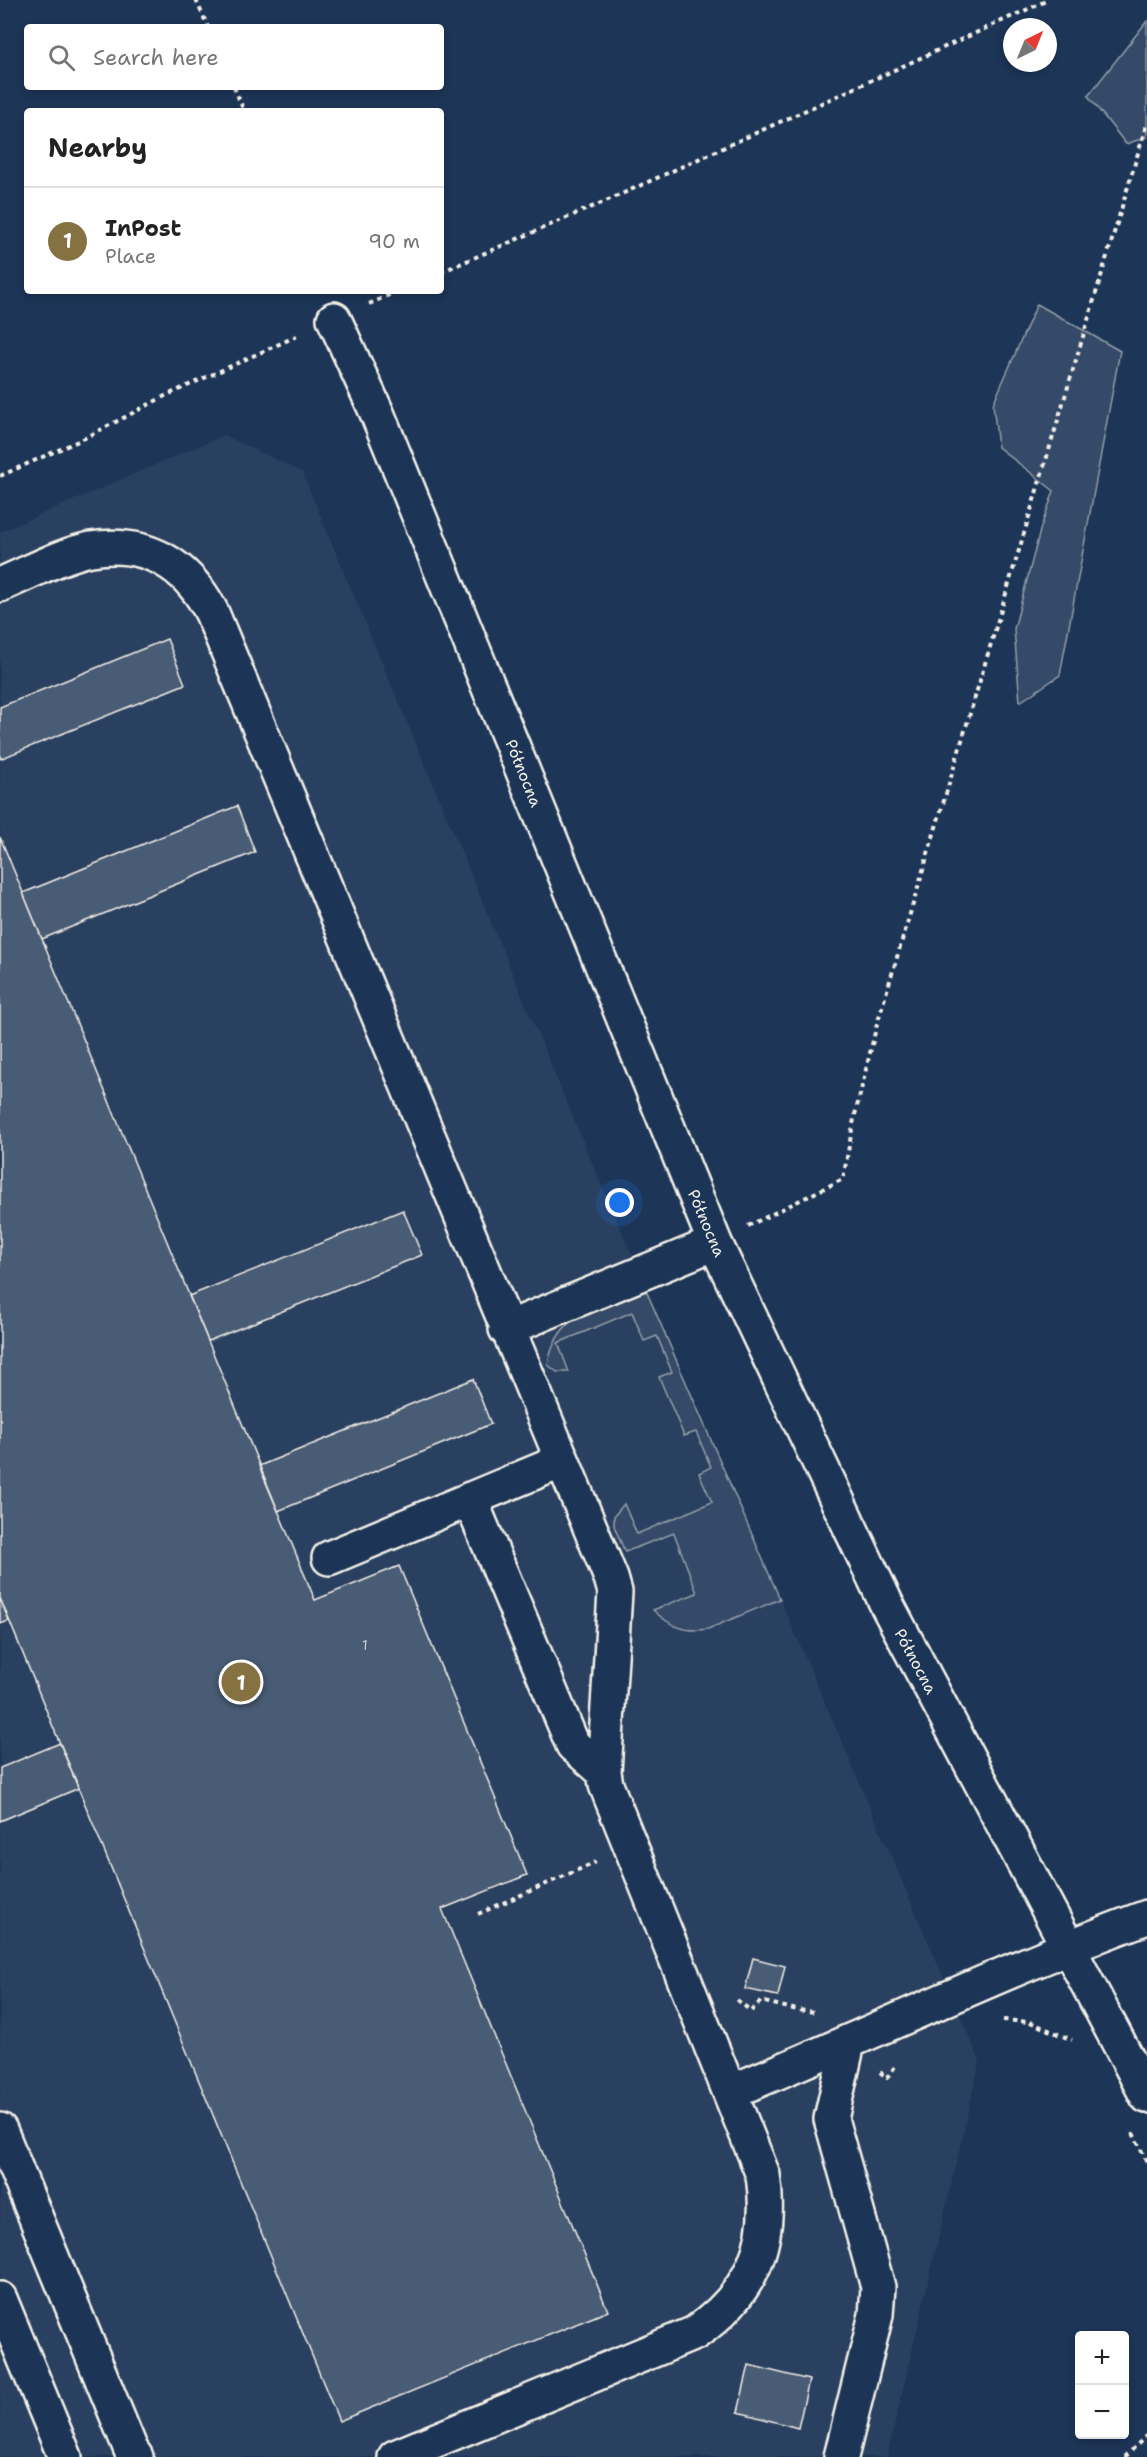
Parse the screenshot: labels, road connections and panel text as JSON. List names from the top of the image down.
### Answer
{
  "streets": {
    "street": ["Północna"]
  },
  "house_numbers": ["1"],
  "north": "top right",
  "page": {
    "search": "Search here",
    "heading": "Nearby",
    "list": [
      {
        "mark": "1",
        "name": "InPost",
        "note": "Place",
        "value": "90 m"
      }
    ],
    "pins": "1",
    "map_buttons": ["+", "−"]
  }
}
